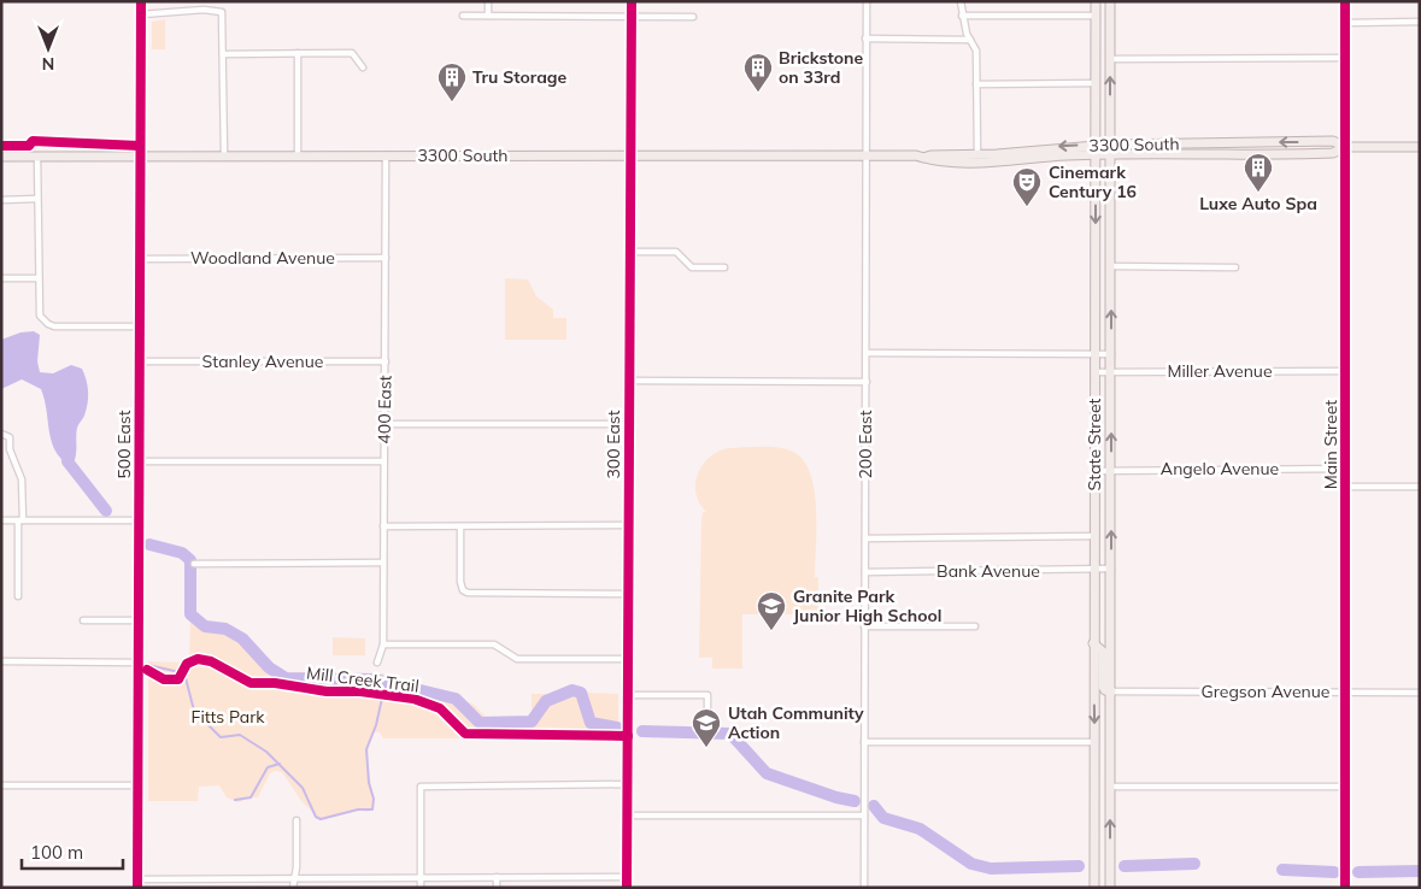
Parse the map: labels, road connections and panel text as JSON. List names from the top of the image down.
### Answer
{
  "streets": {
    "main road": ["3300 South", "State Street"],
    "street": [
      "Woodland Avenue",
      "Stanley Avenue",
      "Miller Avenue",
      "400 East",
      "500 East",
      "300 East",
      "200 East",
      "Main Street",
      "Angelo Avenue",
      "Bank Avenue",
      "Gregson Avenue"
    ],
    "cycle path": ["Mill Creek Trail"]
  },
  "crossings": [
    ["3300 South", "400 East"],
    ["3300 South", "500 East"],
    ["3300 South", "300 East"],
    ["3300 South", "200 East"],
    ["3300 South", "State Street"],
    ["3300 South", "Main Street"],
    ["Woodland Avenue", "400 East"],
    ["Woodland Avenue", "500 East"],
    ["Stanley Avenue", "400 East"],
    ["Stanley Avenue", "500 East"],
    ["Miller Avenue", "State Street"],
    ["Miller Avenue", "Main Street"],
    ["200 East", "Bank Avenue"],
    ["State Street", "Angelo Avenue"],
    ["State Street", "Bank Avenue"],
    ["State Street", "Gregson Avenue"],
    ["Main Street", "Angelo Avenue"],
    ["Main Street", "Gregson Avenue"]
  ],
  "parks": ["Fitts Park"],
  "places": {
    "building": ["Brickstone on 33rd", "Tru Storage", "Luxe Auto Spa"],
    "theatre": ["Cinemark Century 16"],
    "school or university": ["Granite Park Junior High School", "Utah Community Action"]
  },
  "scale_bar": "100 m",
  "north": "bottom"
}
